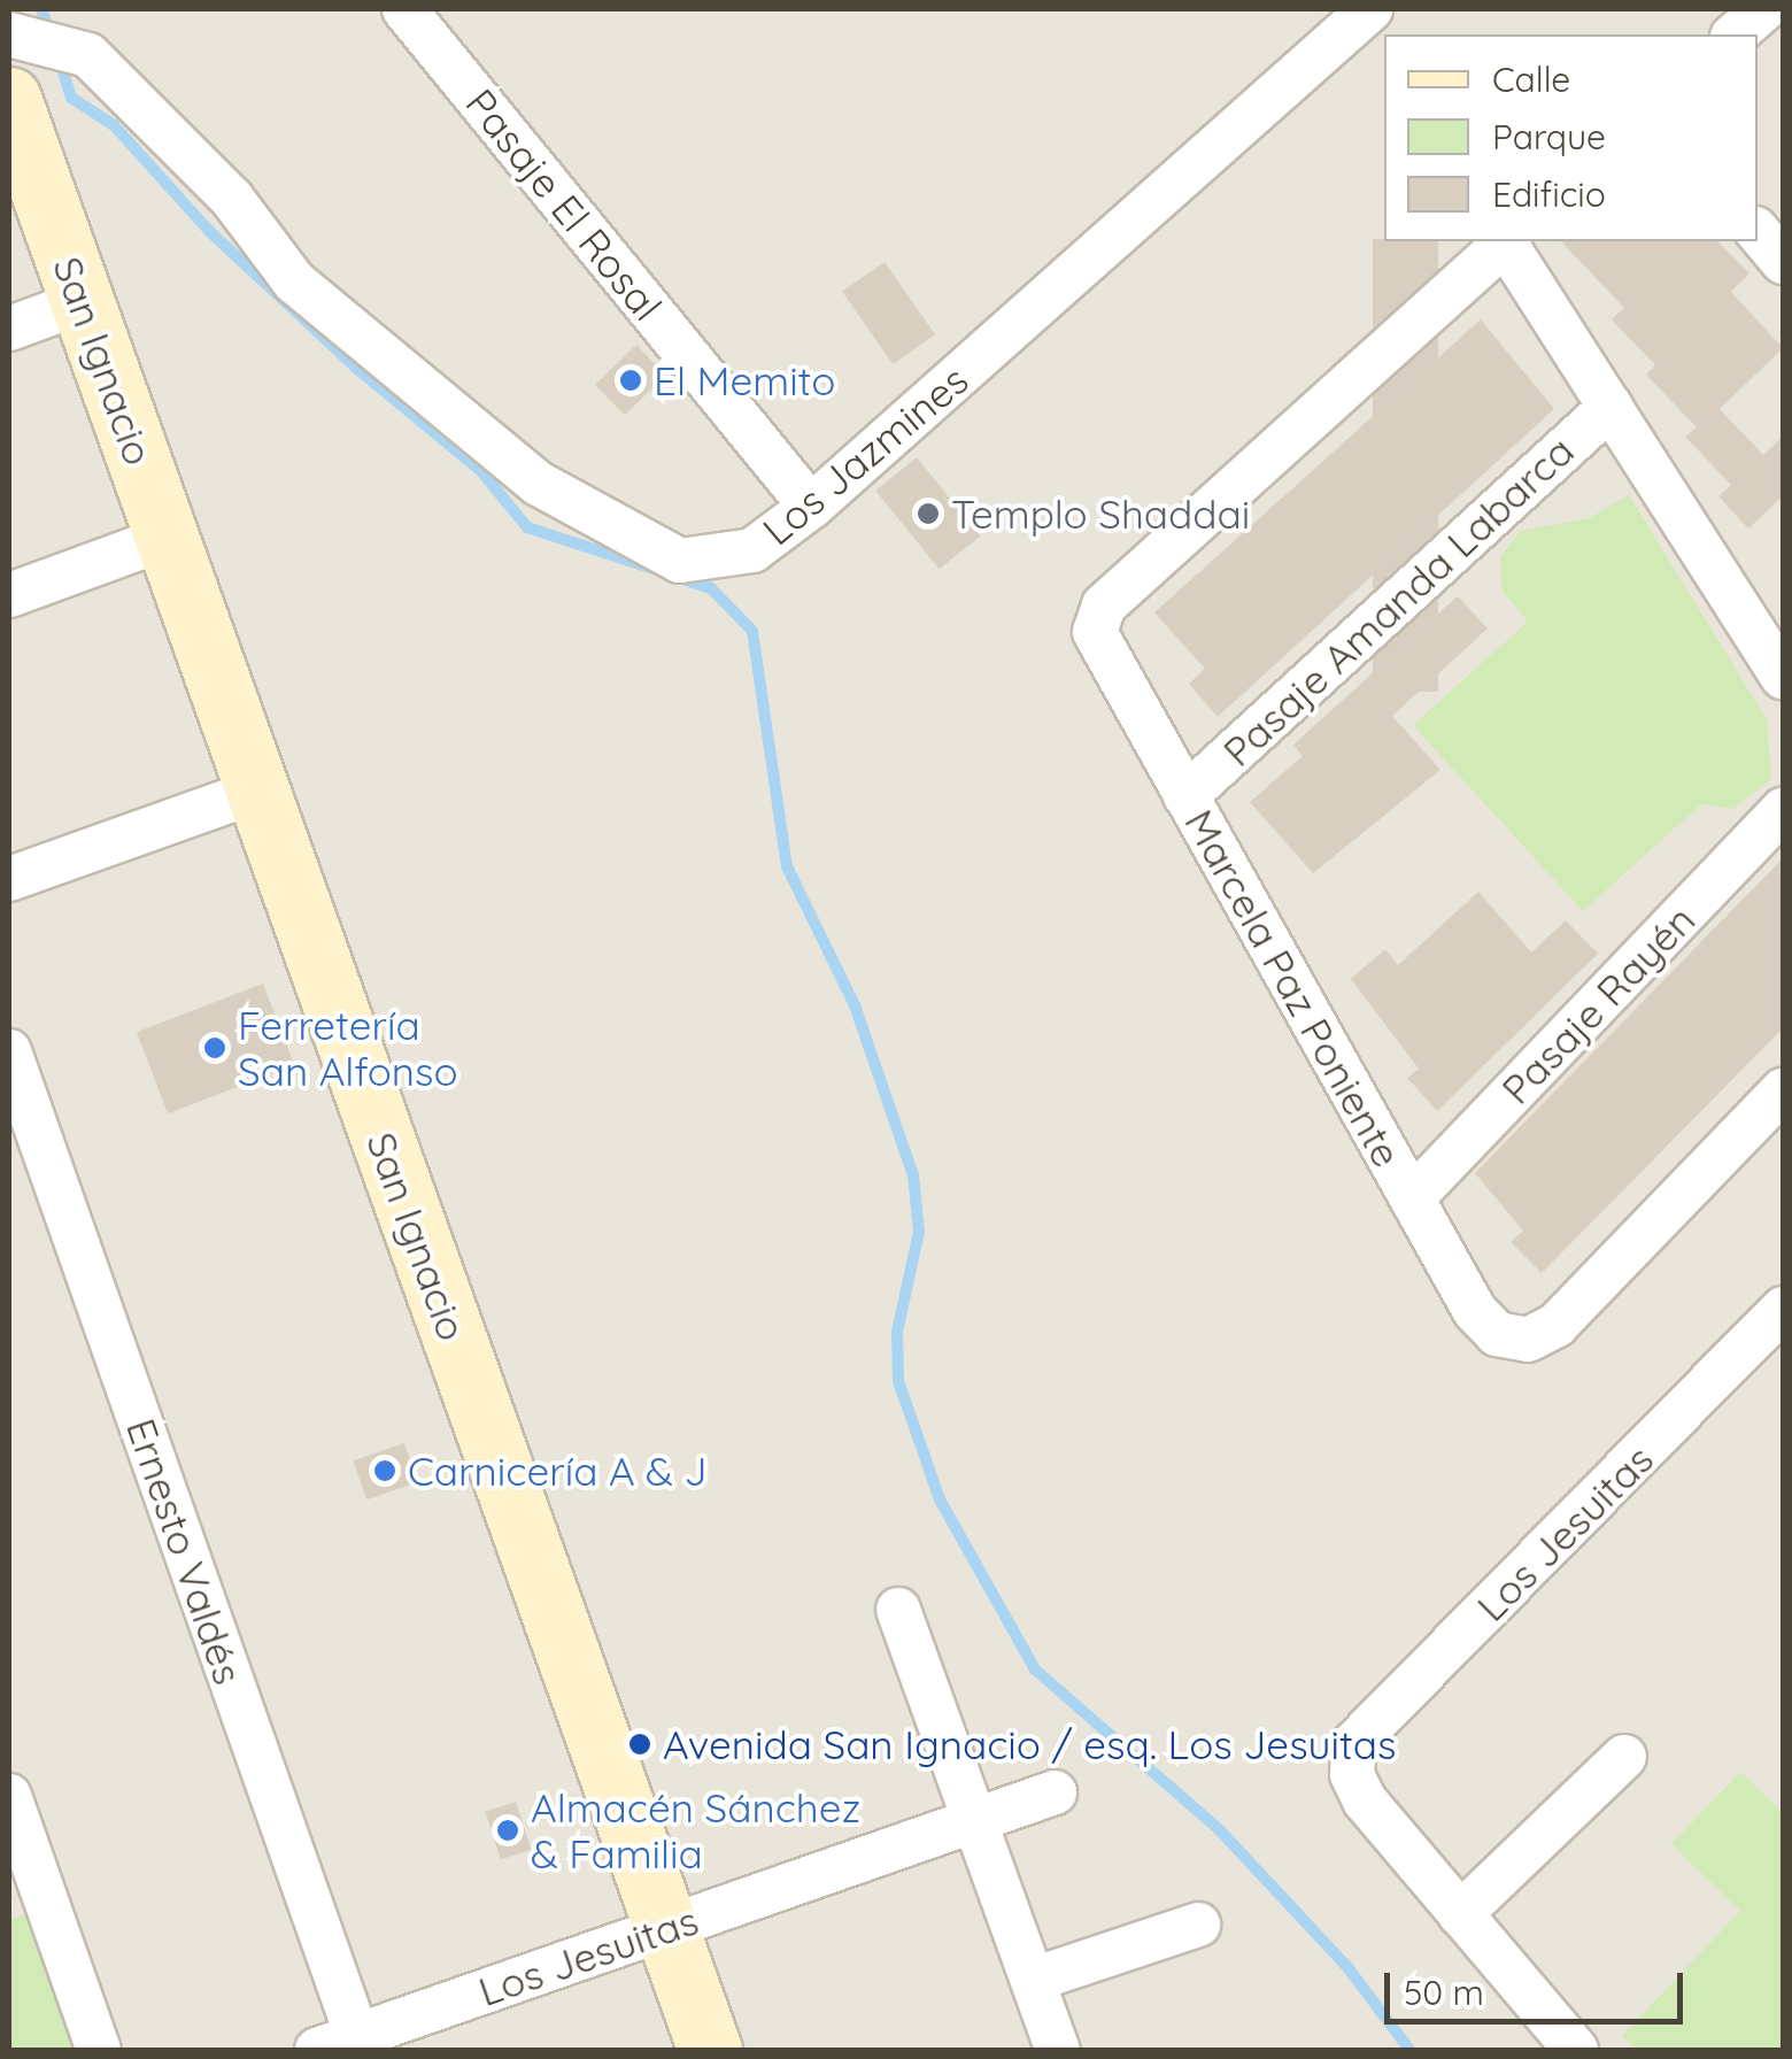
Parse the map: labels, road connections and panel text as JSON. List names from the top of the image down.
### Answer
{
  "streets": {
    "main road": ["San Ignacio"],
    "street": [
      "Pasaje El Rosal",
      "Los Jazmines",
      "Pasaje Amanda Labarca",
      "Marcela Paz Poniente",
      "Pasaje Rayén",
      "Los Jesuitas",
      "Ernesto Valdés"
    ]
  },
  "crossings": [
    ["Pasaje El Rosal", "Los Jazmines"],
    ["San Ignacio", "Los Jesuitas"],
    ["Pasaje Amanda Labarca", "Marcela Paz Poniente"],
    ["Marcela Paz Poniente", "Pasaje Rayén"],
    ["Los Jesuitas", "Ernesto Valdés"]
  ],
  "places": [
    "El Memito",
    "Templo Shaddai",
    "Ferretería San Alfonso",
    "Carnicería A & J",
    "Avenida San Ignacio / esq. Los Jesuitas",
    "Almacén Sánchez & Familia"
  ],
  "legend": ["Calle", "Parque", "Edificio"],
  "scale_bar": "50 m"
}
